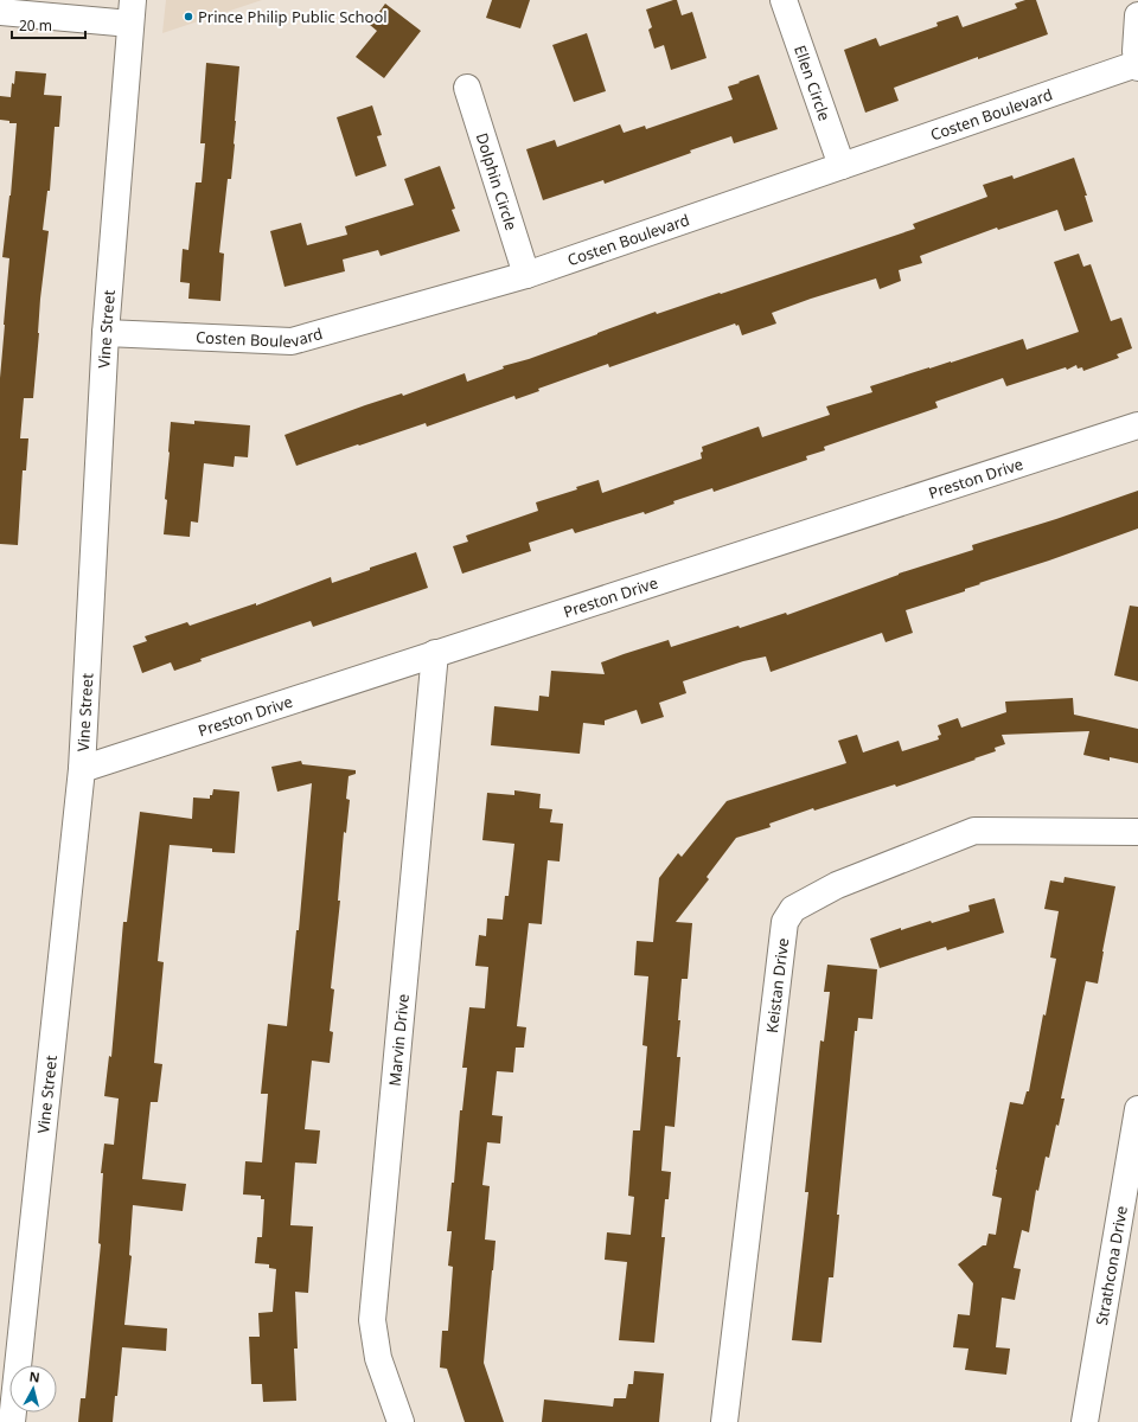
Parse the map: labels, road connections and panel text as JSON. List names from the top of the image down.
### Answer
{
  "streets": {
    "street": [
      "Ellen Circle",
      "Costen Boulevard",
      "Dolphin Circle",
      "Vine Street",
      "Preston Drive",
      "Keistan Drive",
      "Marvin Drive",
      "Strathcona Drive"
    ]
  },
  "crossings": [
    ["Ellen Circle", "Costen Boulevard"],
    ["Costen Boulevard", "Dolphin Circle"],
    ["Costen Boulevard", "Vine Street"],
    ["Vine Street", "Preston Drive"],
    ["Preston Drive", "Marvin Drive"]
  ],
  "places": ["Prince Philip Public School"],
  "scale_bar": "20 m",
  "north": "top"
}
